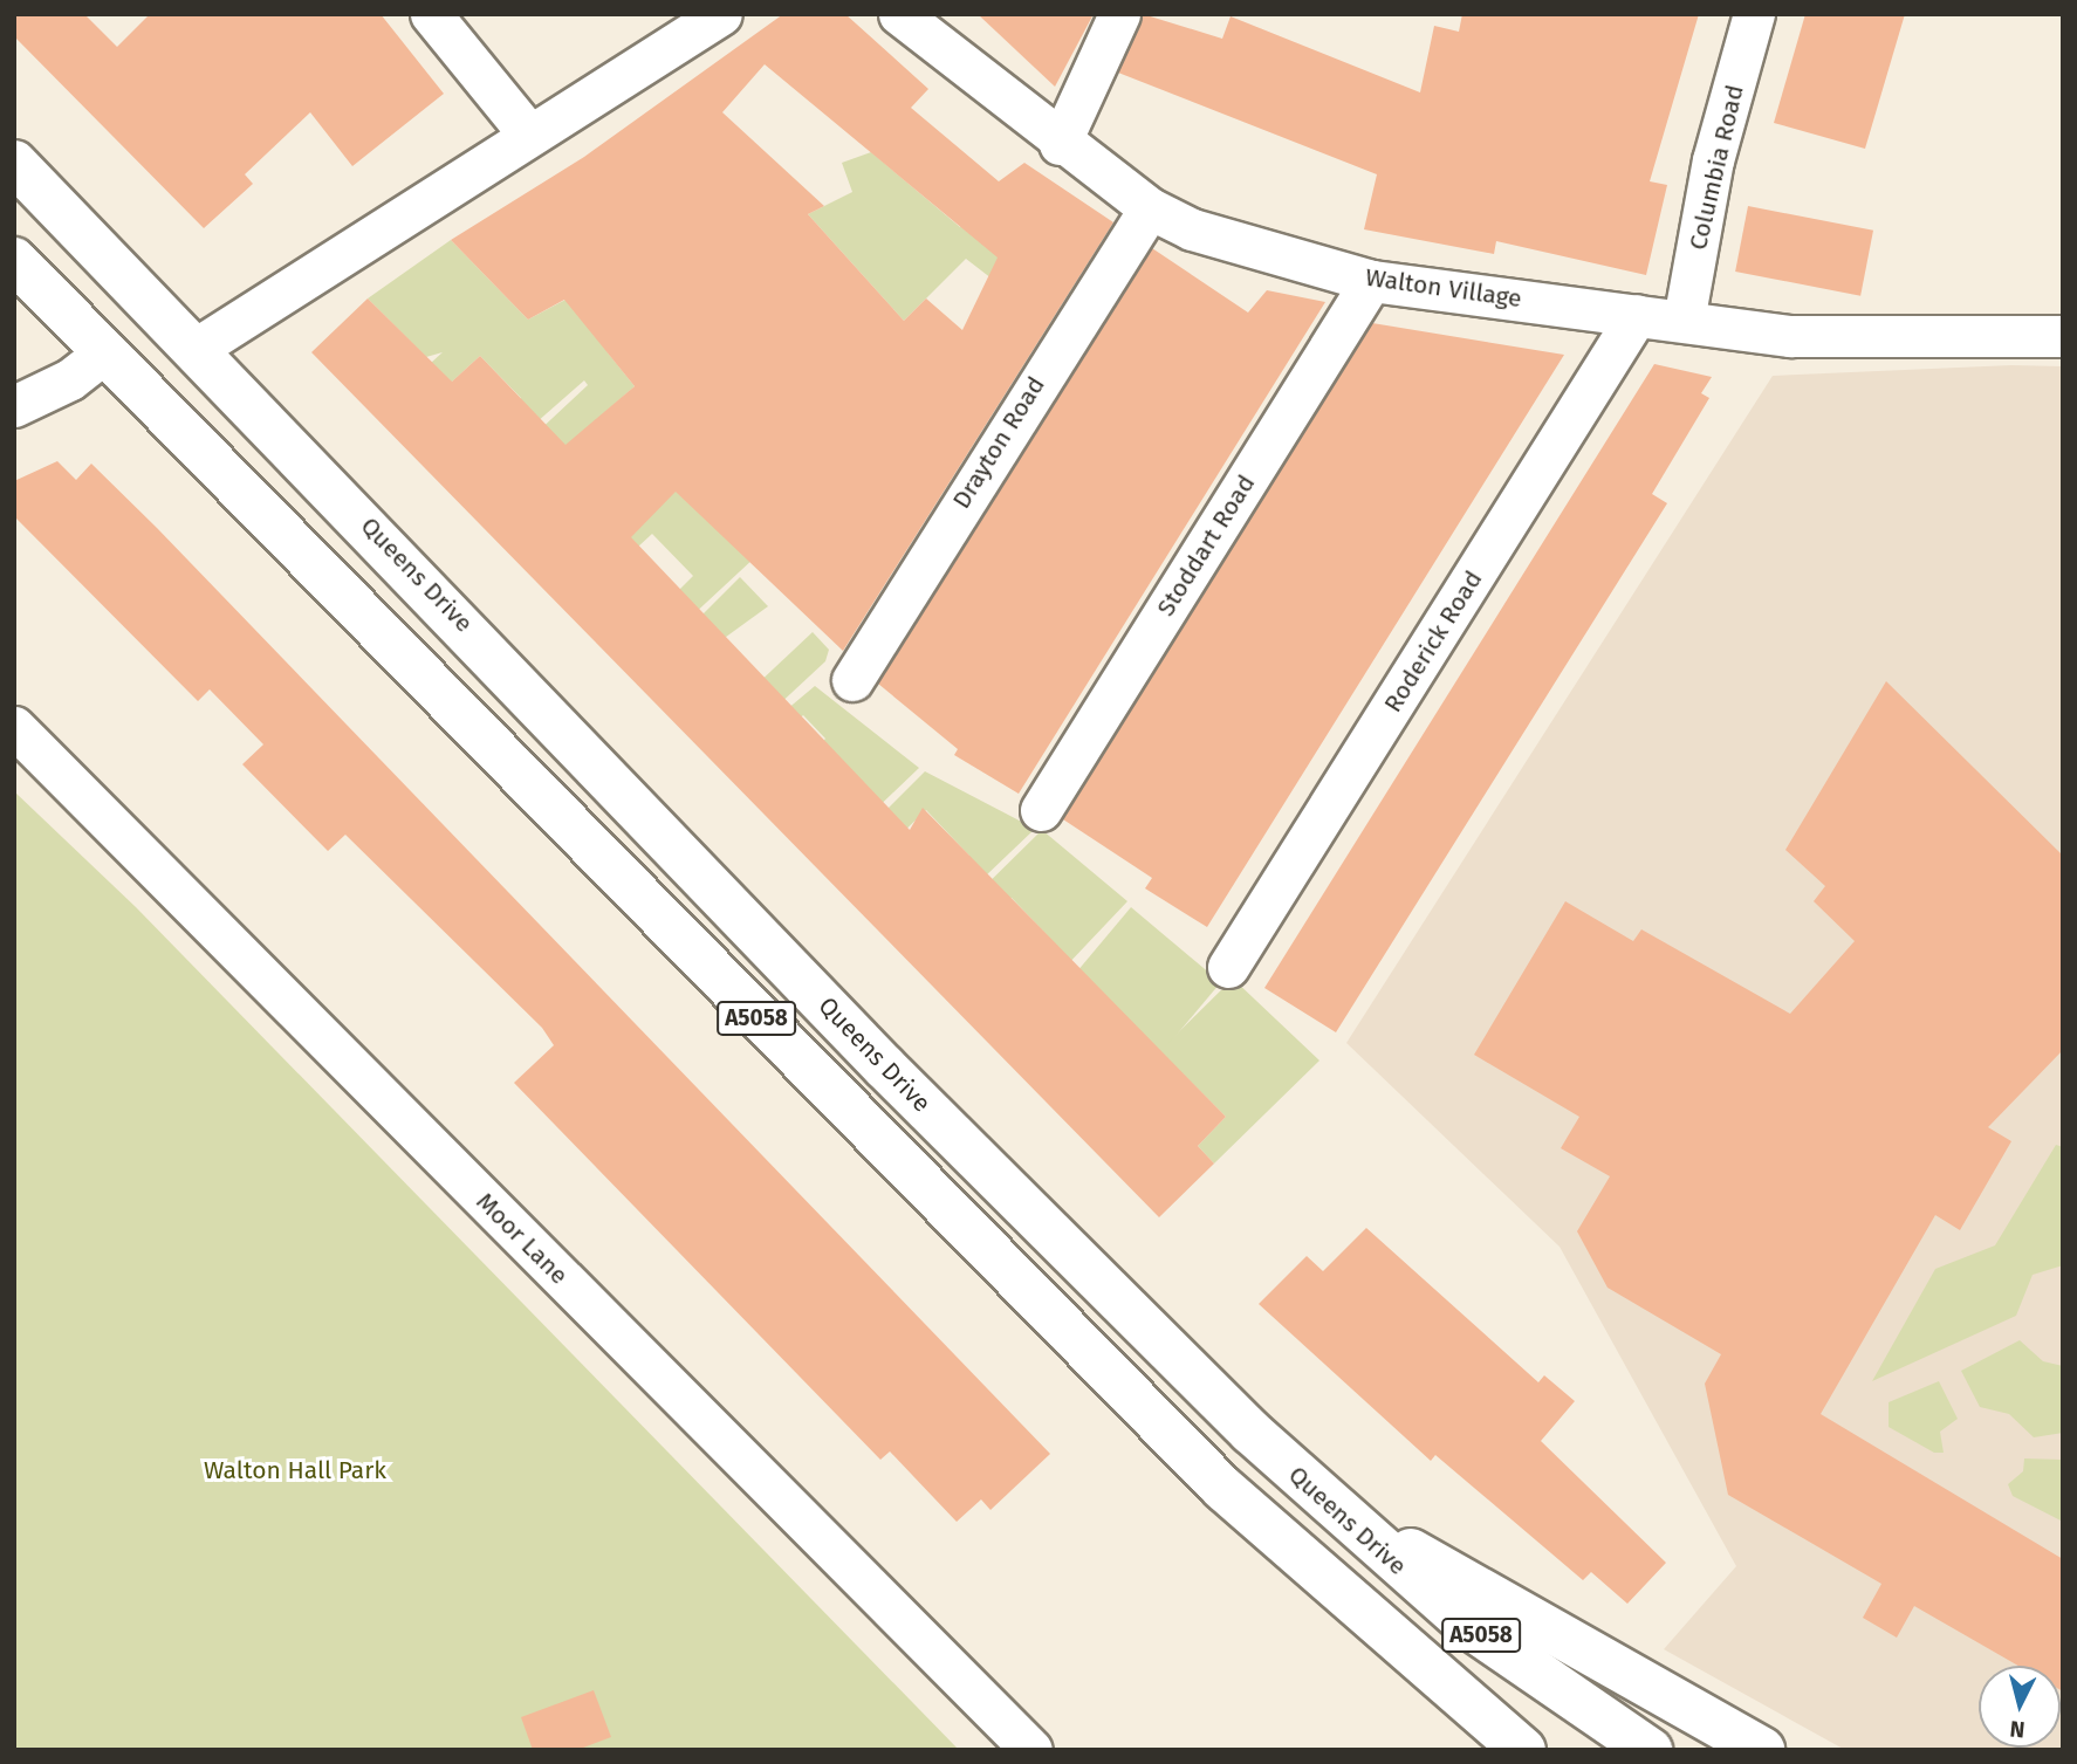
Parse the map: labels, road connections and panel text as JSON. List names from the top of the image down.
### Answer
{
  "streets": {
    "highway": ["Queens Drive", "A5058"],
    "street": [
      "Columbia Road",
      "Walton Village",
      "Drayton Road",
      "Stoddart Road",
      "Roderick Road",
      "Moor Lane"
    ]
  },
  "crossings": [
    ["Columbia Road", "Walton Village"],
    ["Walton Village", "Drayton Road"],
    ["Walton Village", "Stoddart Road"],
    ["Walton Village", "Roderick Road"]
  ],
  "parks": ["Walton Hall Park"],
  "north": "bottom"
}
